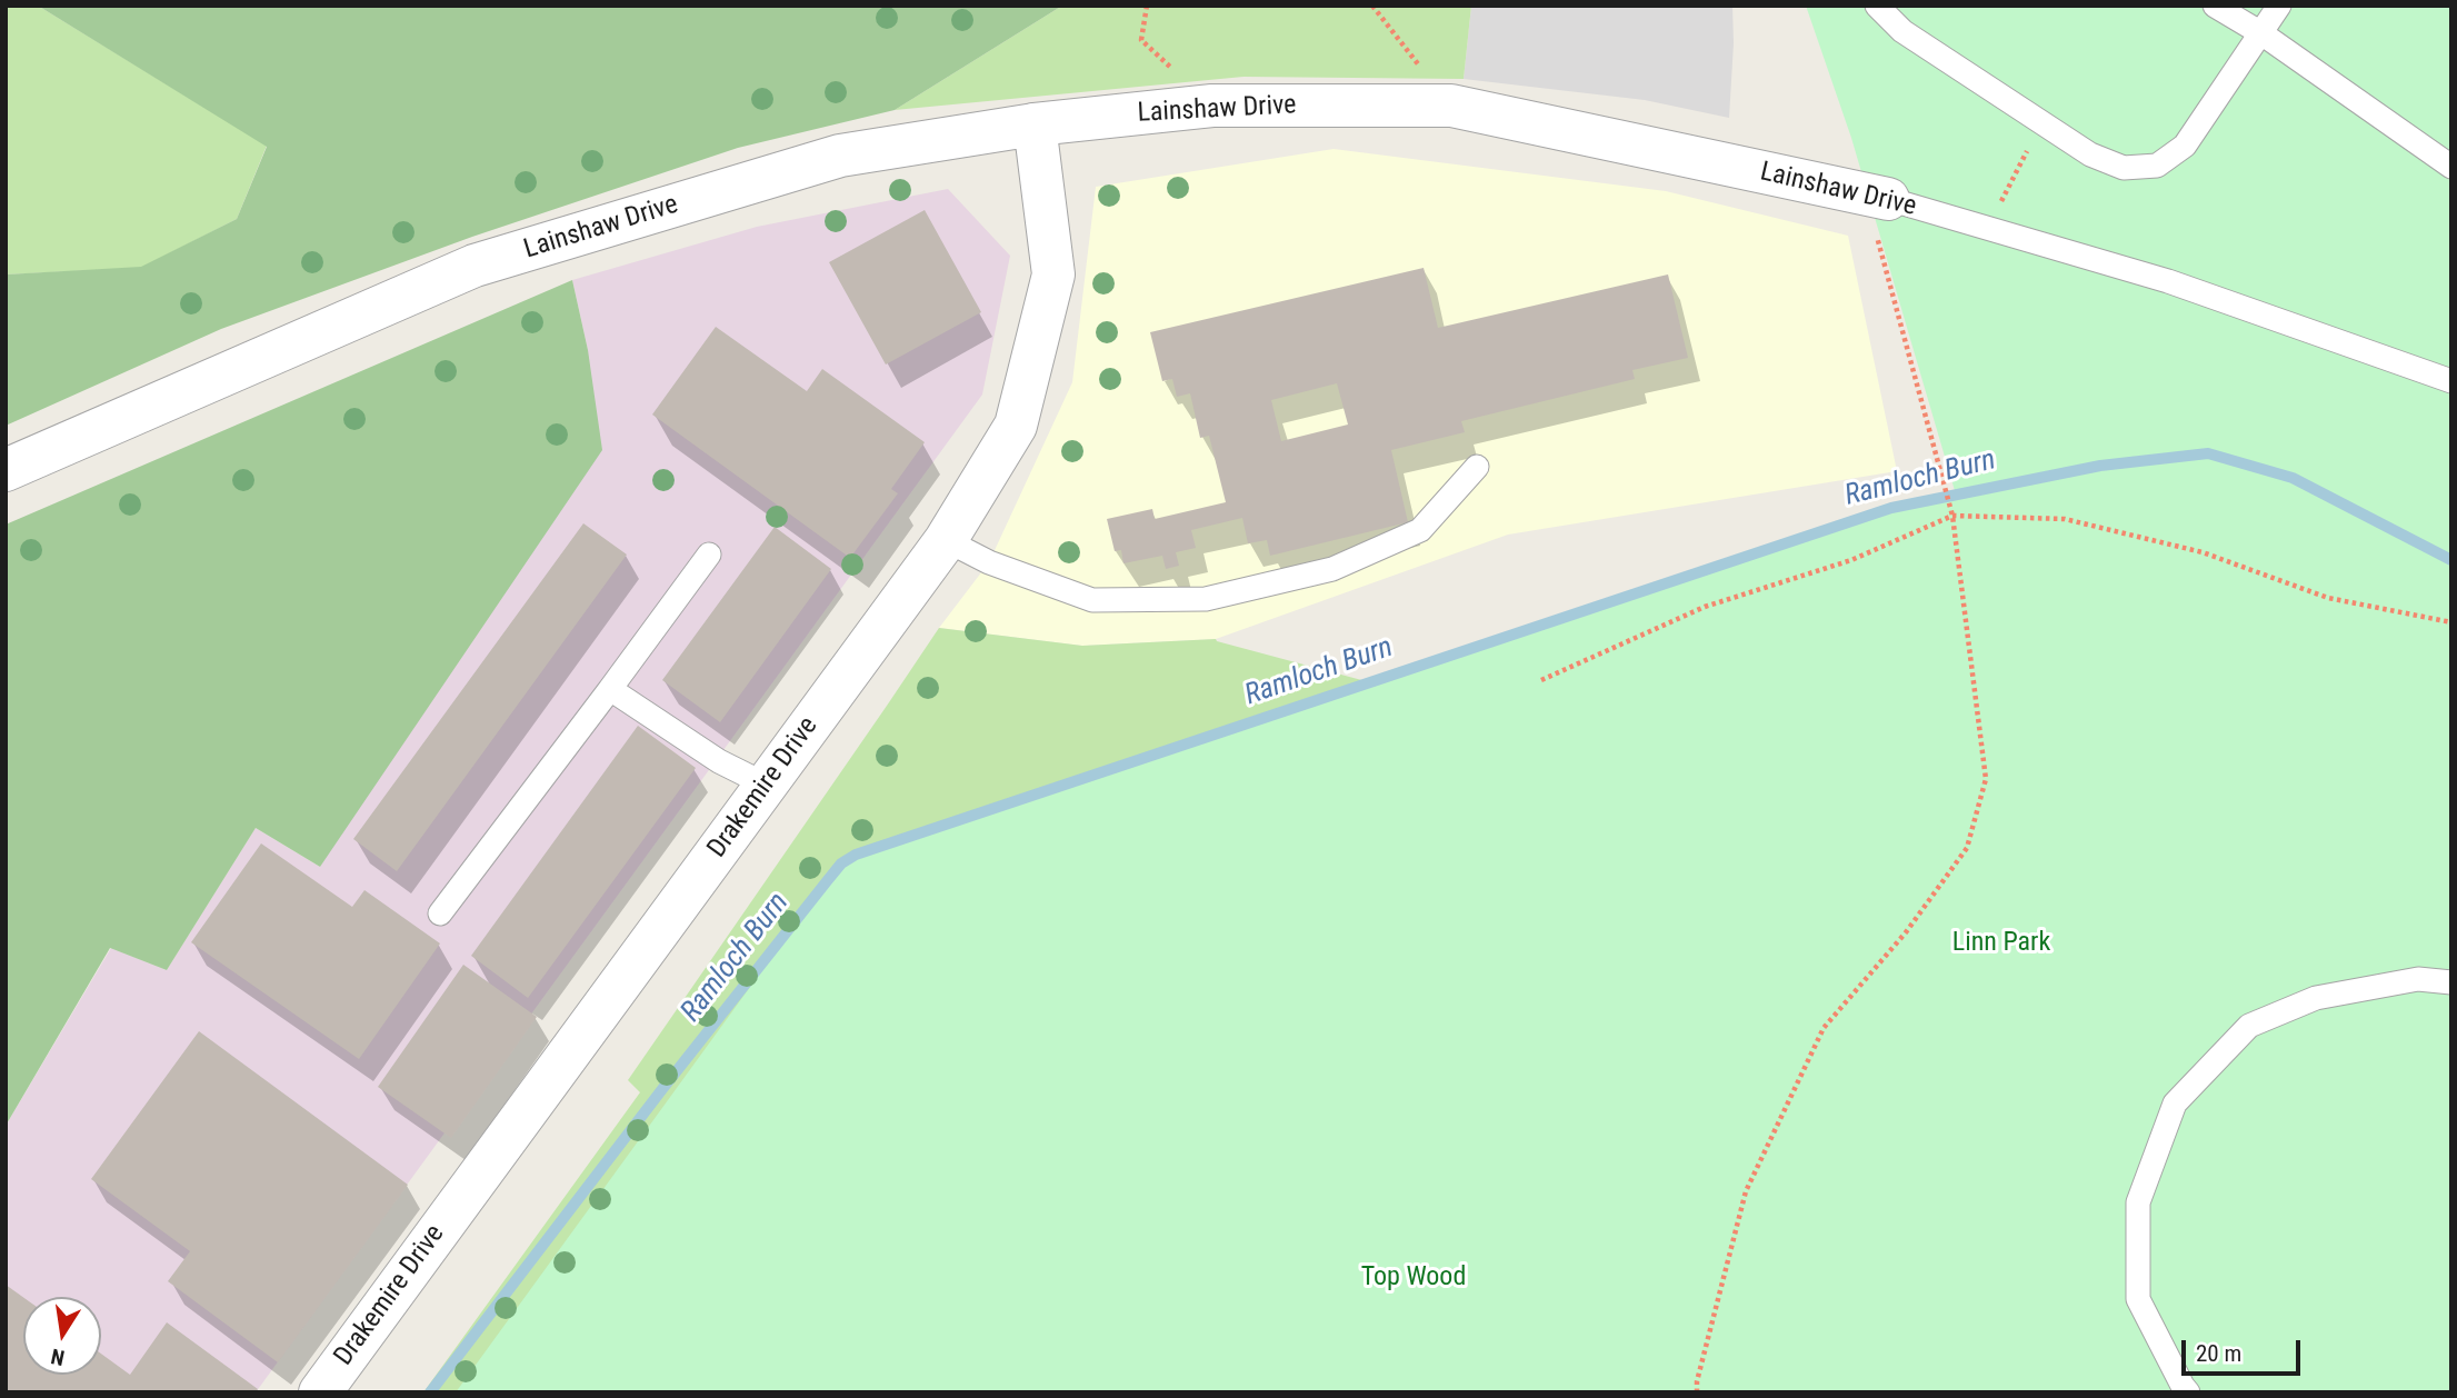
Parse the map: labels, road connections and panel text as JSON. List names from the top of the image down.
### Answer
{
  "streets": {
    "street": ["Lainshaw Drive", "Drakemire Drive"]
  },
  "crossings": [
    ["Lainshaw Drive", "Drakemire Drive"]
  ],
  "water": ["Ramloch Burn"],
  "parks": ["Linn Park", "Top Wood"],
  "scale_bar": "20 m",
  "north": "bottom"
}
